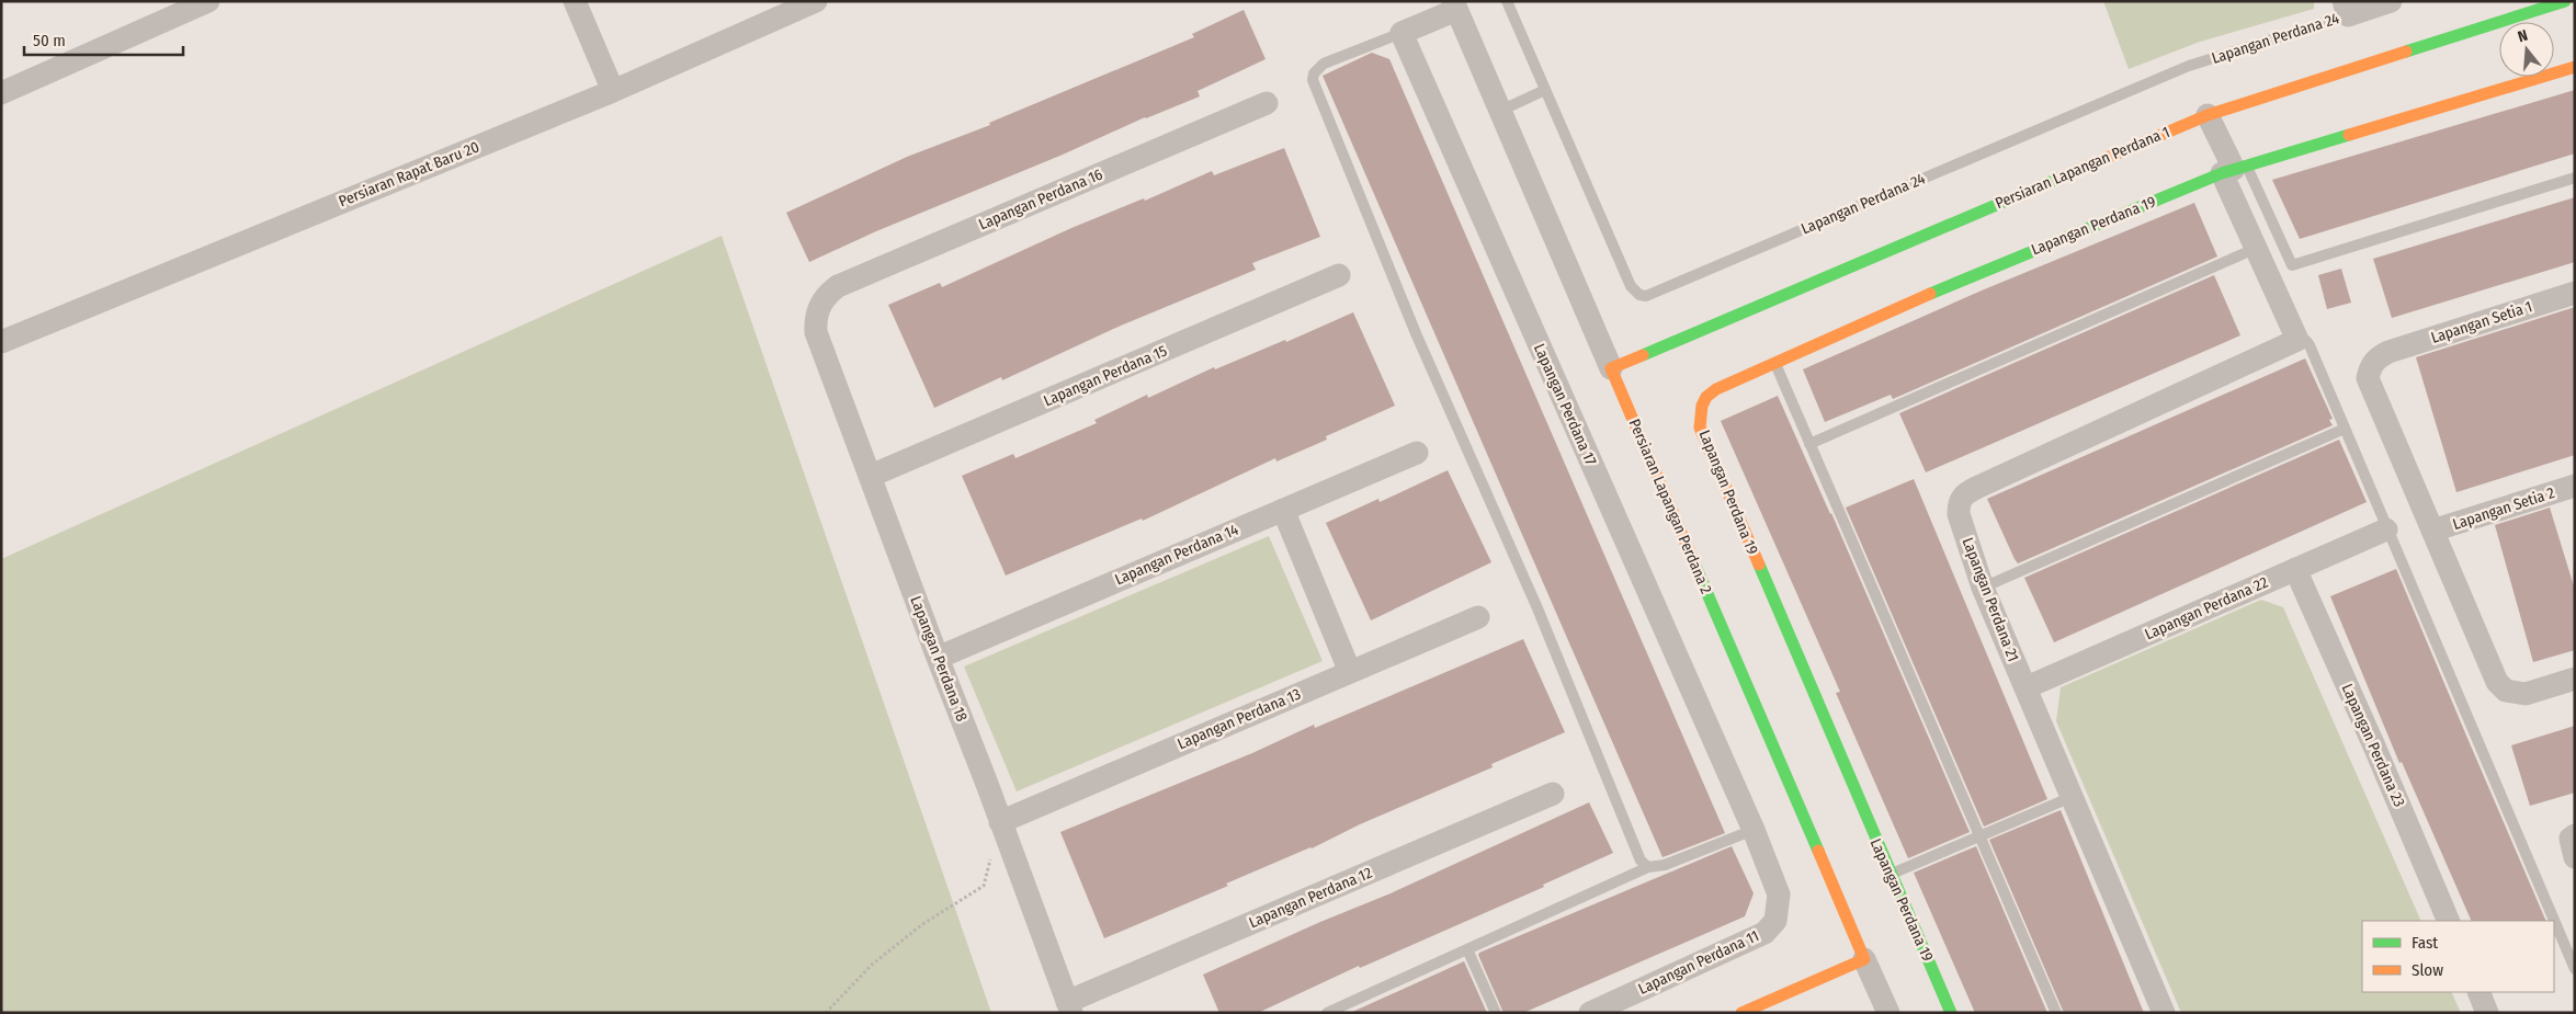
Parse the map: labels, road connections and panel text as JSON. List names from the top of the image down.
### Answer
{
  "streets": {
    "street": [
      "Lapangan Perdana 24",
      "Persiaran Lapangan Perdana 1",
      "Persiaran Rapat Baru 20",
      "Lapangan Perdana 16",
      "Lapangan Perdana 19",
      "Lapangan Setia 1",
      "Lapangan Perdana 15",
      "Lapangan Perdana 17",
      "Persiaran Lapangan Perdana 2",
      "Lapangan Setia 2",
      "Lapangan Perdana 14",
      "Lapangan Perdana 21",
      "Lapangan Perdana 22",
      "Lapangan Perdana 18",
      "Lapangan Perdana 13",
      "Lapangan Perdana 23",
      "Lapangan Perdana 12",
      "Lapangan Perdana 11"
    ]
  },
  "crossings": [
    ["Persiaran Lapangan Perdana 1", "Persiaran Lapangan Perdana 2"],
    ["Lapangan Perdana 16", "Lapangan Perdana 18"],
    ["Lapangan Setia 1", "Lapangan Setia 2"],
    ["Lapangan Perdana 15", "Lapangan Perdana 18"],
    ["Lapangan Perdana 17", "Lapangan Perdana 11"],
    ["Lapangan Perdana 14", "Lapangan Perdana 18"],
    ["Lapangan Perdana 21", "Lapangan Perdana 22"],
    ["Lapangan Perdana 22", "Lapangan Perdana 23"],
    ["Lapangan Perdana 18", "Lapangan Perdana 13"],
    ["Lapangan Perdana 18", "Lapangan Perdana 12"]
  ],
  "legend": ["Fast", "Slow"],
  "scale_bar": "50 m",
  "north": "top"
}
